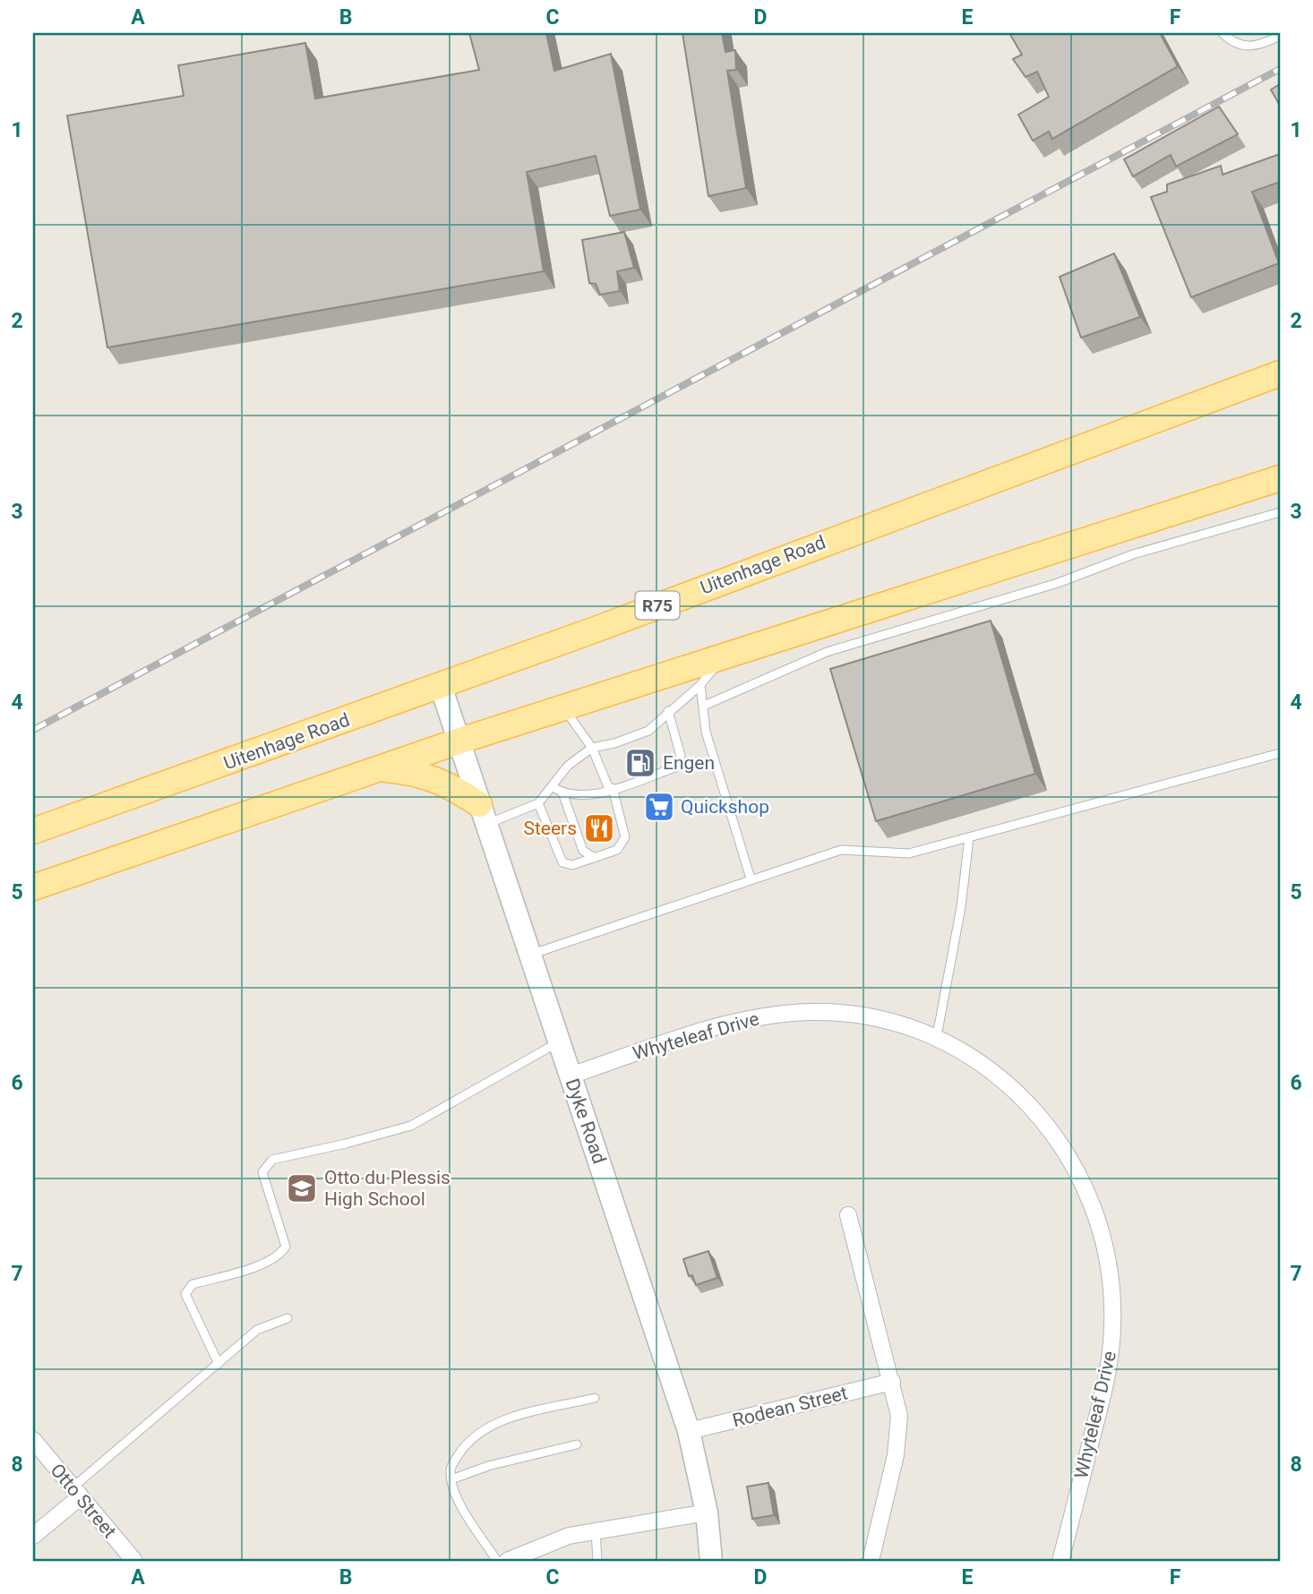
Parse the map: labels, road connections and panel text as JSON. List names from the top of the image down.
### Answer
{
  "streets": {
    "main road": ["Uitenhage Road", "R75"],
    "street": [
      "Whyteleaf Drive",
      "Dyke Road",
      "Rodean Street",
      "Otto Street"
    ]
  },
  "crossings": [
    ["Uitenhage Road", "Dyke Road"],
    ["Whyteleaf Drive", "Dyke Road"],
    ["Dyke Road", "Rodean Street"]
  ],
  "places": {
    "fuel station": ["Engen"],
    "supermarket": ["Quickshop"],
    "restaurant": ["Steers"],
    "school or university": ["Otto du Plessis High School"]
  },
  "grid": {
    "columns": [
      "A",
      "B",
      "C",
      "D",
      "E",
      "F"
    ],
    "rows": [
      "1",
      "2",
      "3",
      "4",
      "5",
      "6",
      "7",
      "8"
    ]
  }
}
